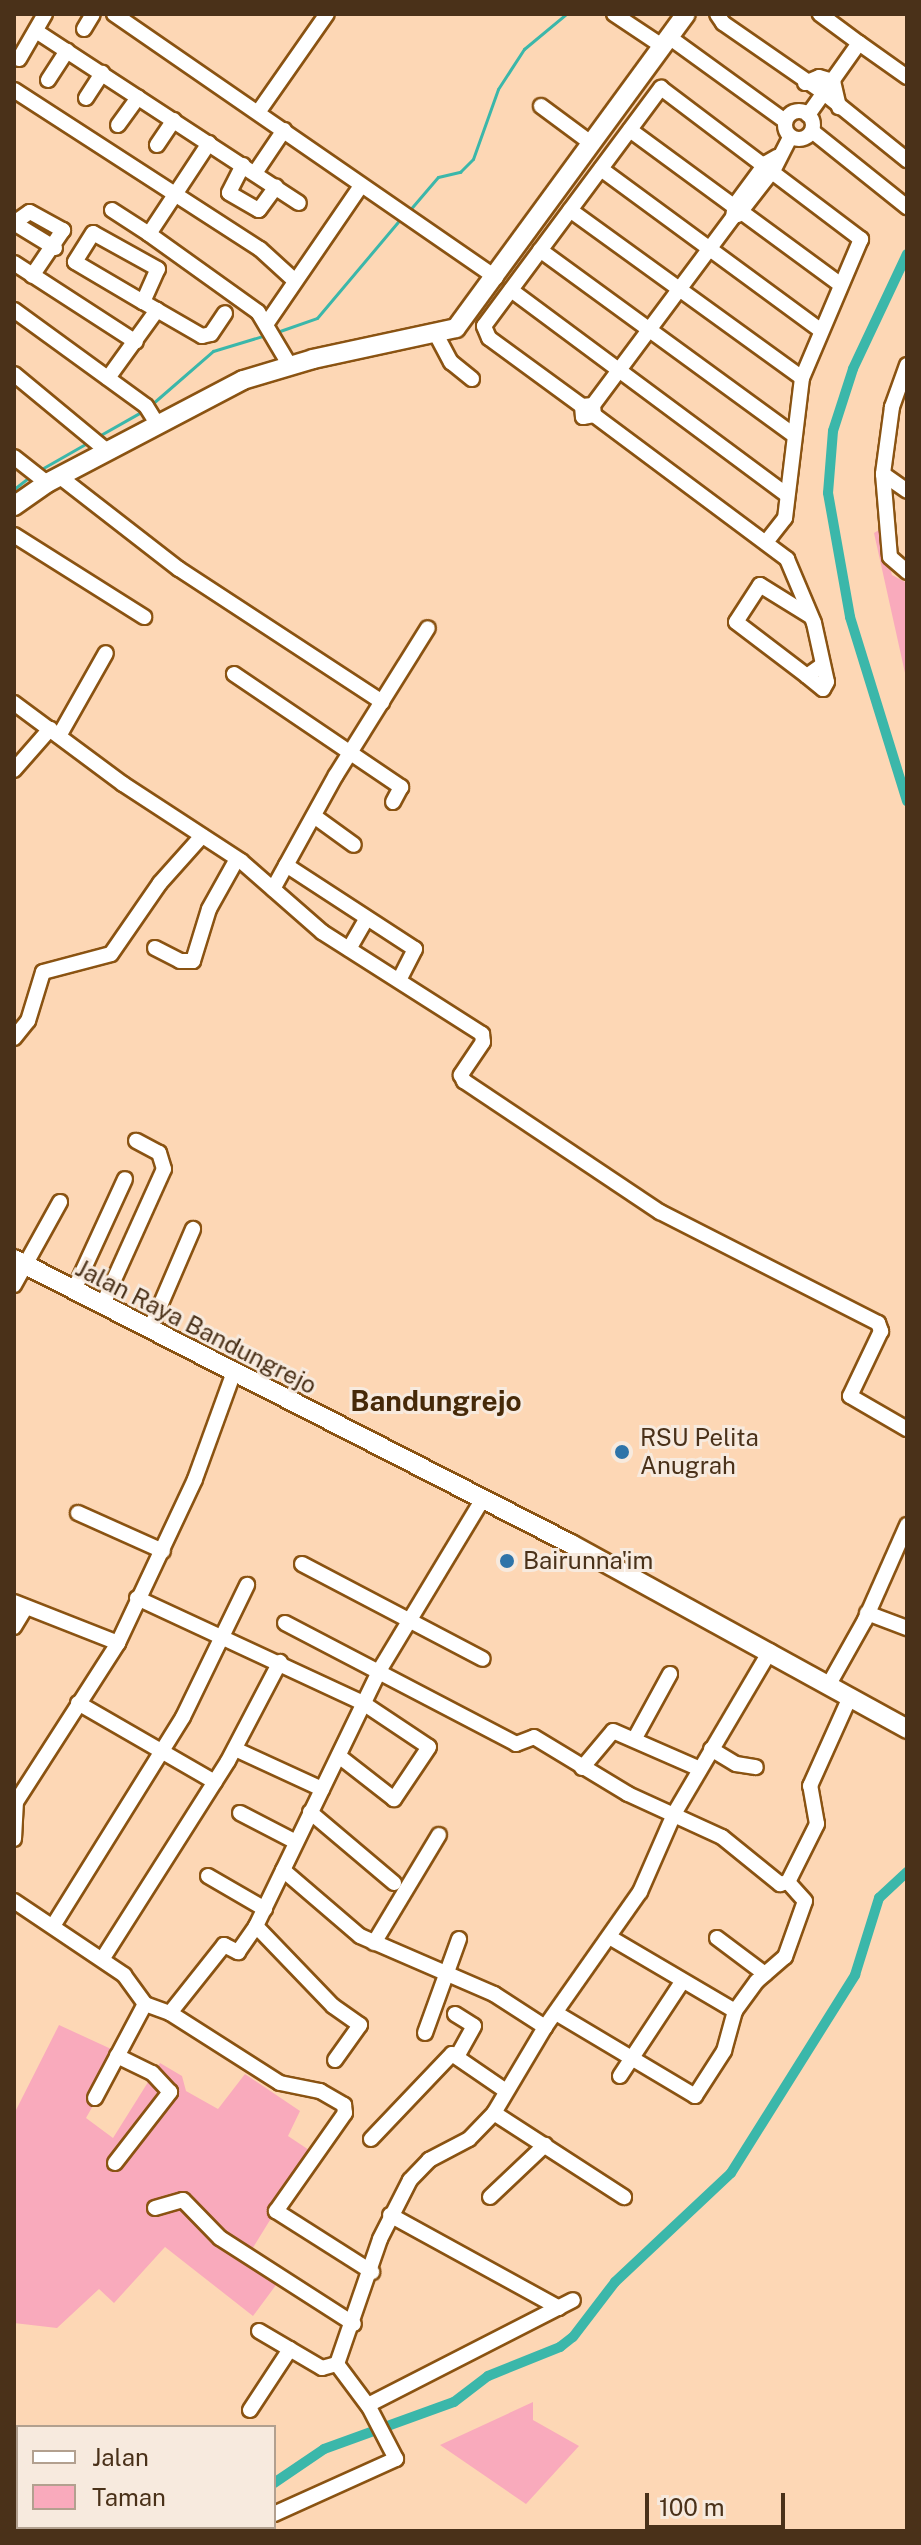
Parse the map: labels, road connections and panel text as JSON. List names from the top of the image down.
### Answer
{
  "streets": {
    "main road": ["Jalan Raya Bandungrejo"]
  },
  "districts": ["Bandungrejo"],
  "places": ["RSU Pelita Anugrah", "Bairunna'im"],
  "legend": ["Jalan", "Taman"],
  "scale_bar": "100 m"
}
